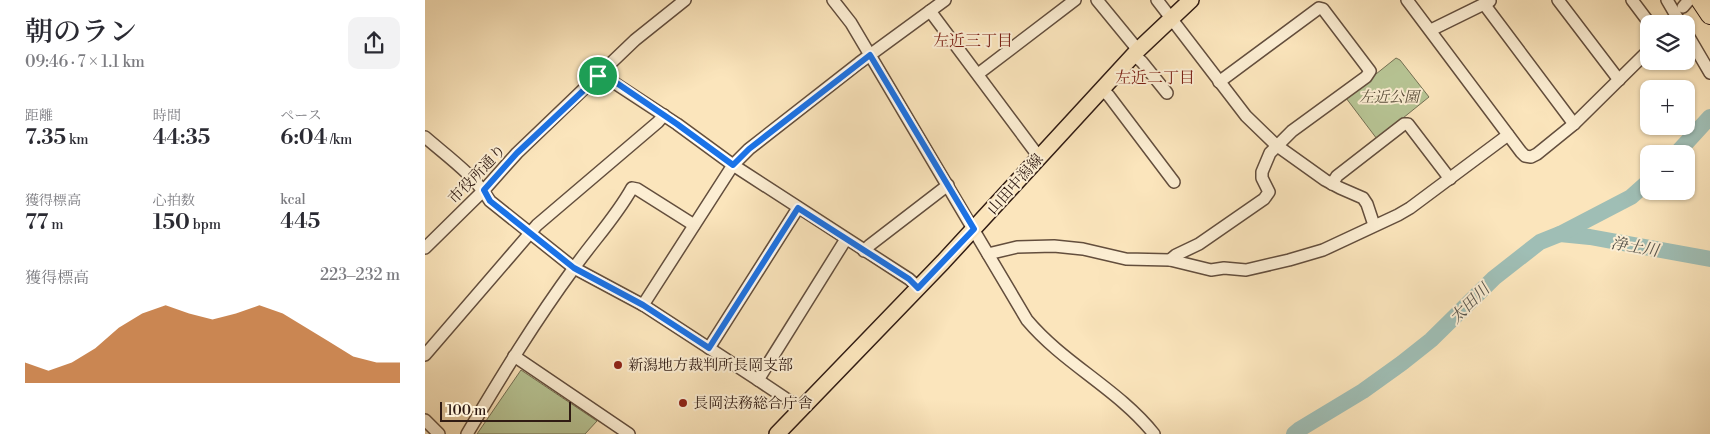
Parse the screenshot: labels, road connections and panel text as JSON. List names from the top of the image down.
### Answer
{
  "streets": {
    "main road": ["山田中潟線"],
    "street": ["市役所通り"]
  },
  "districts": ["左近三丁目", "左近二丁目"],
  "water": ["浄土川", "太田川"],
  "parks": ["左近公園"],
  "places": ["新潟地方裁判所長岡支部", "長岡法務総合庁舎"],
  "scale_bar": "100 m",
  "page": {
    "heading": ["朝のラン", "09:46 · 7 × 1.1 km"],
    "map_buttons": ["+", "−"],
    "stats": [
      ["距離", "7.35 km"],
      ["時間", "44:35"],
      ["ペース", "6:04 /km"],
      ["獲得標高", "77 m"],
      ["心拍数", "150 bpm"],
      ["kcal", "445"]
    ],
    "chart": ["獲得標高", "223–232 m"],
    "scale": "100 m"
  }
}
